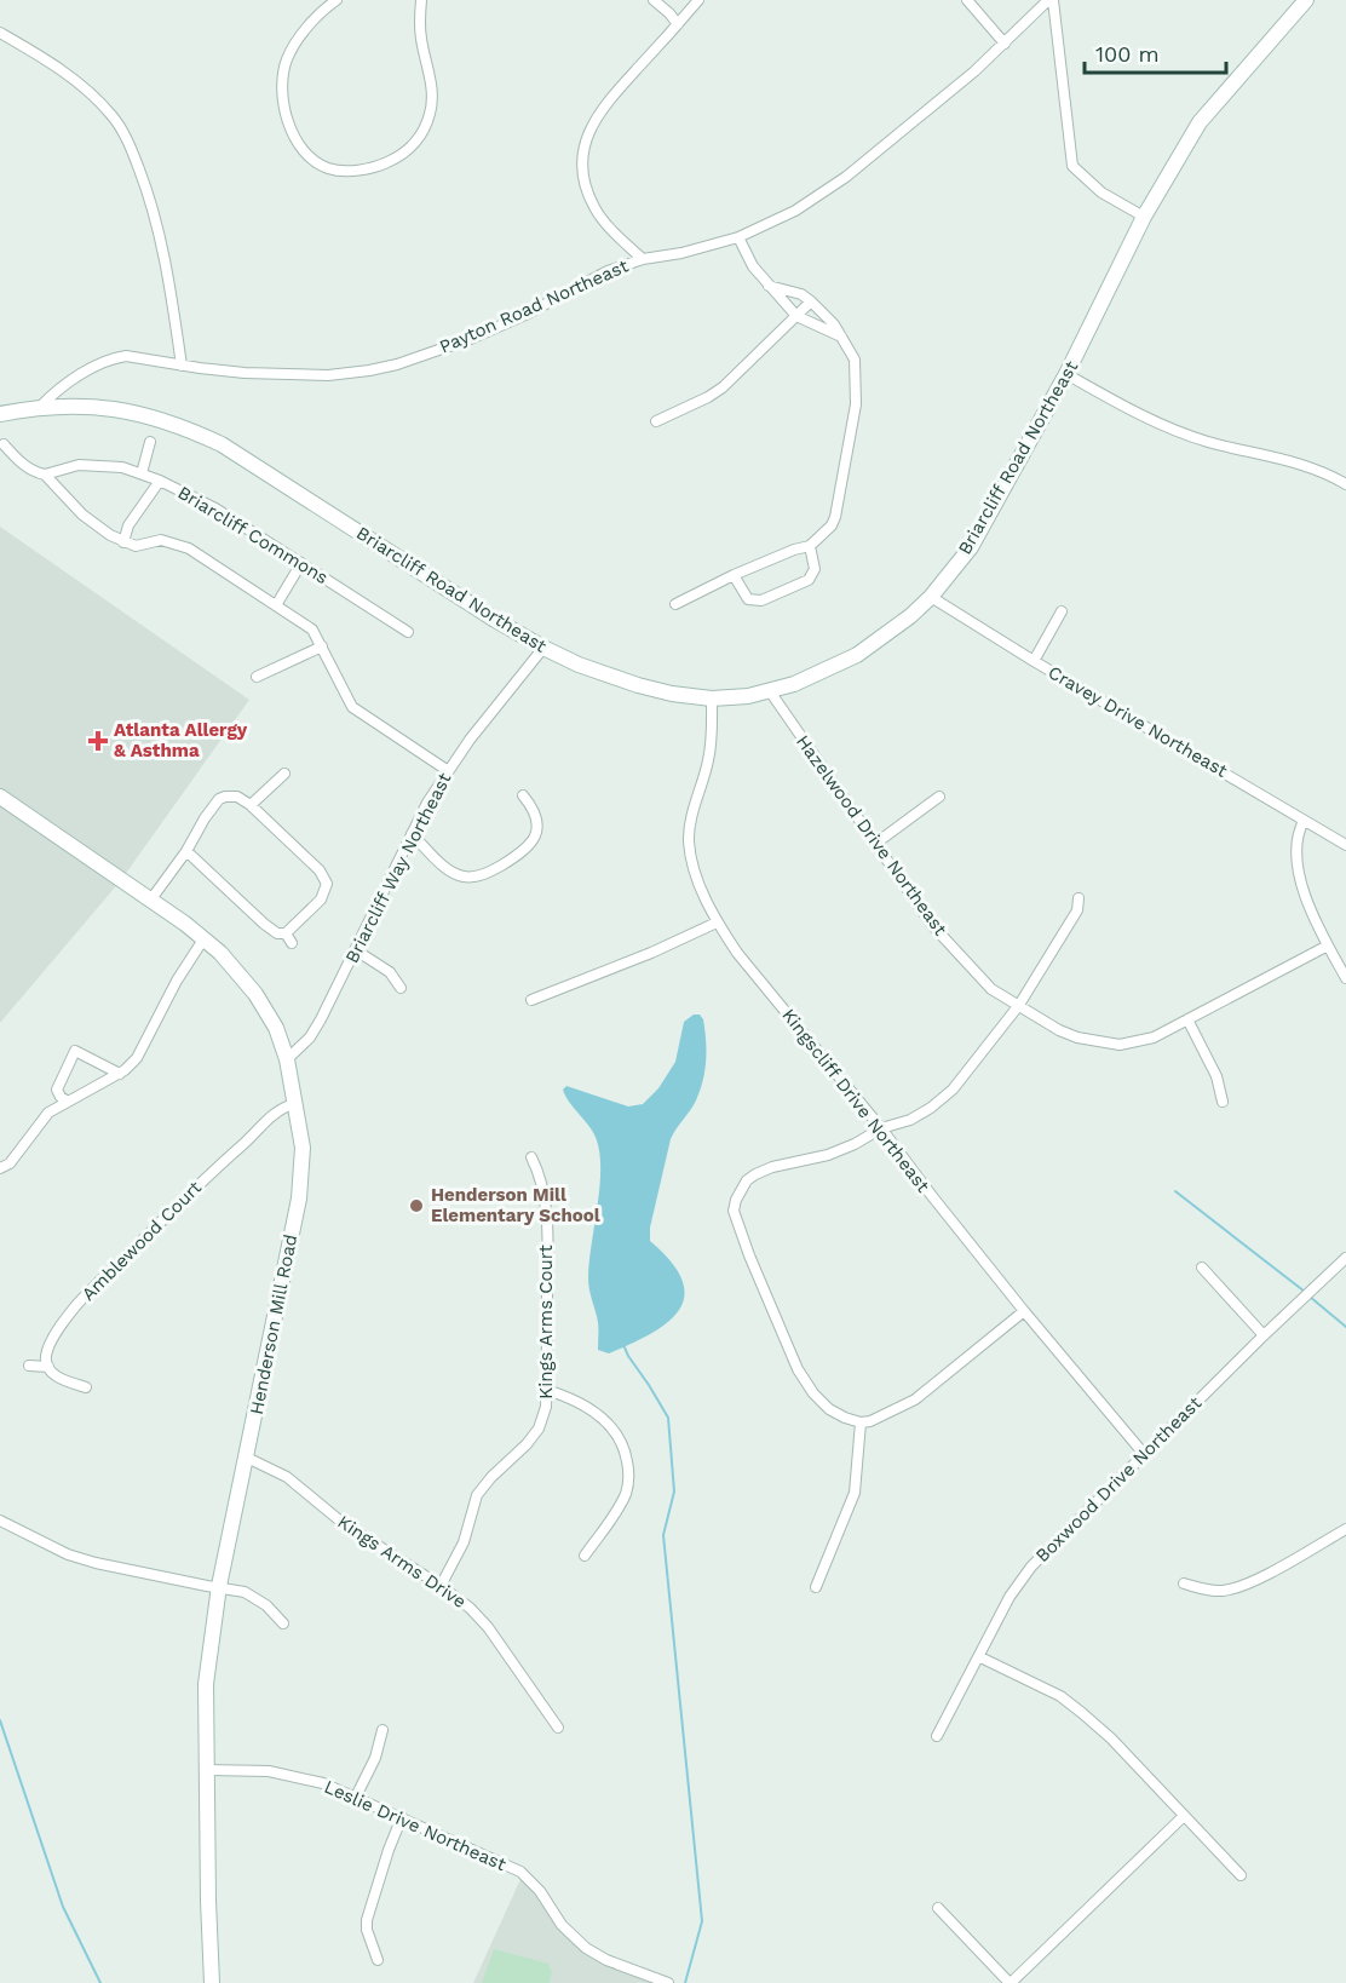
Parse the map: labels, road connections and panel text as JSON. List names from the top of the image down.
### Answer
{
  "streets": {
    "main road": ["Briarcliff Road Northeast", "Henderson Mill Road"],
    "street": [
      "Payton Road Northeast",
      "Briarcliff Commons",
      "Cravey Drive Northeast",
      "Hazelwood Drive Northeast",
      "Briarcliff Way Northeast",
      "Kingscliff Drive Northeast",
      "Amblewood Court",
      "Kings Arms Court",
      "Boxwood Drive Northeast",
      "Kings Arms Drive",
      "Leslie Drive Northeast"
    ]
  },
  "crossings": [
    ["Payton Road Northeast", "Briarcliff Road Northeast"],
    ["Briarcliff Road Northeast", "Cravey Drive Northeast"],
    ["Briarcliff Road Northeast", "Hazelwood Drive Northeast"],
    ["Briarcliff Road Northeast", "Briarcliff Way Northeast"],
    ["Briarcliff Road Northeast", "Kingscliff Drive Northeast"],
    ["Briarcliff Way Northeast", "Henderson Mill Road"],
    ["Kingscliff Drive Northeast", "Boxwood Drive Northeast"],
    ["Amblewood Court", "Henderson Mill Road"],
    ["Kings Arms Court", "Kings Arms Drive"],
    ["Henderson Mill Road", "Kings Arms Drive"],
    ["Henderson Mill Road", "Leslie Drive Northeast"]
  ],
  "places": {
    "health": ["Atlanta Allergy & Asthma"],
    "other": ["Henderson Mill Elementary School"]
  },
  "scale_bar": "100 m"
}
